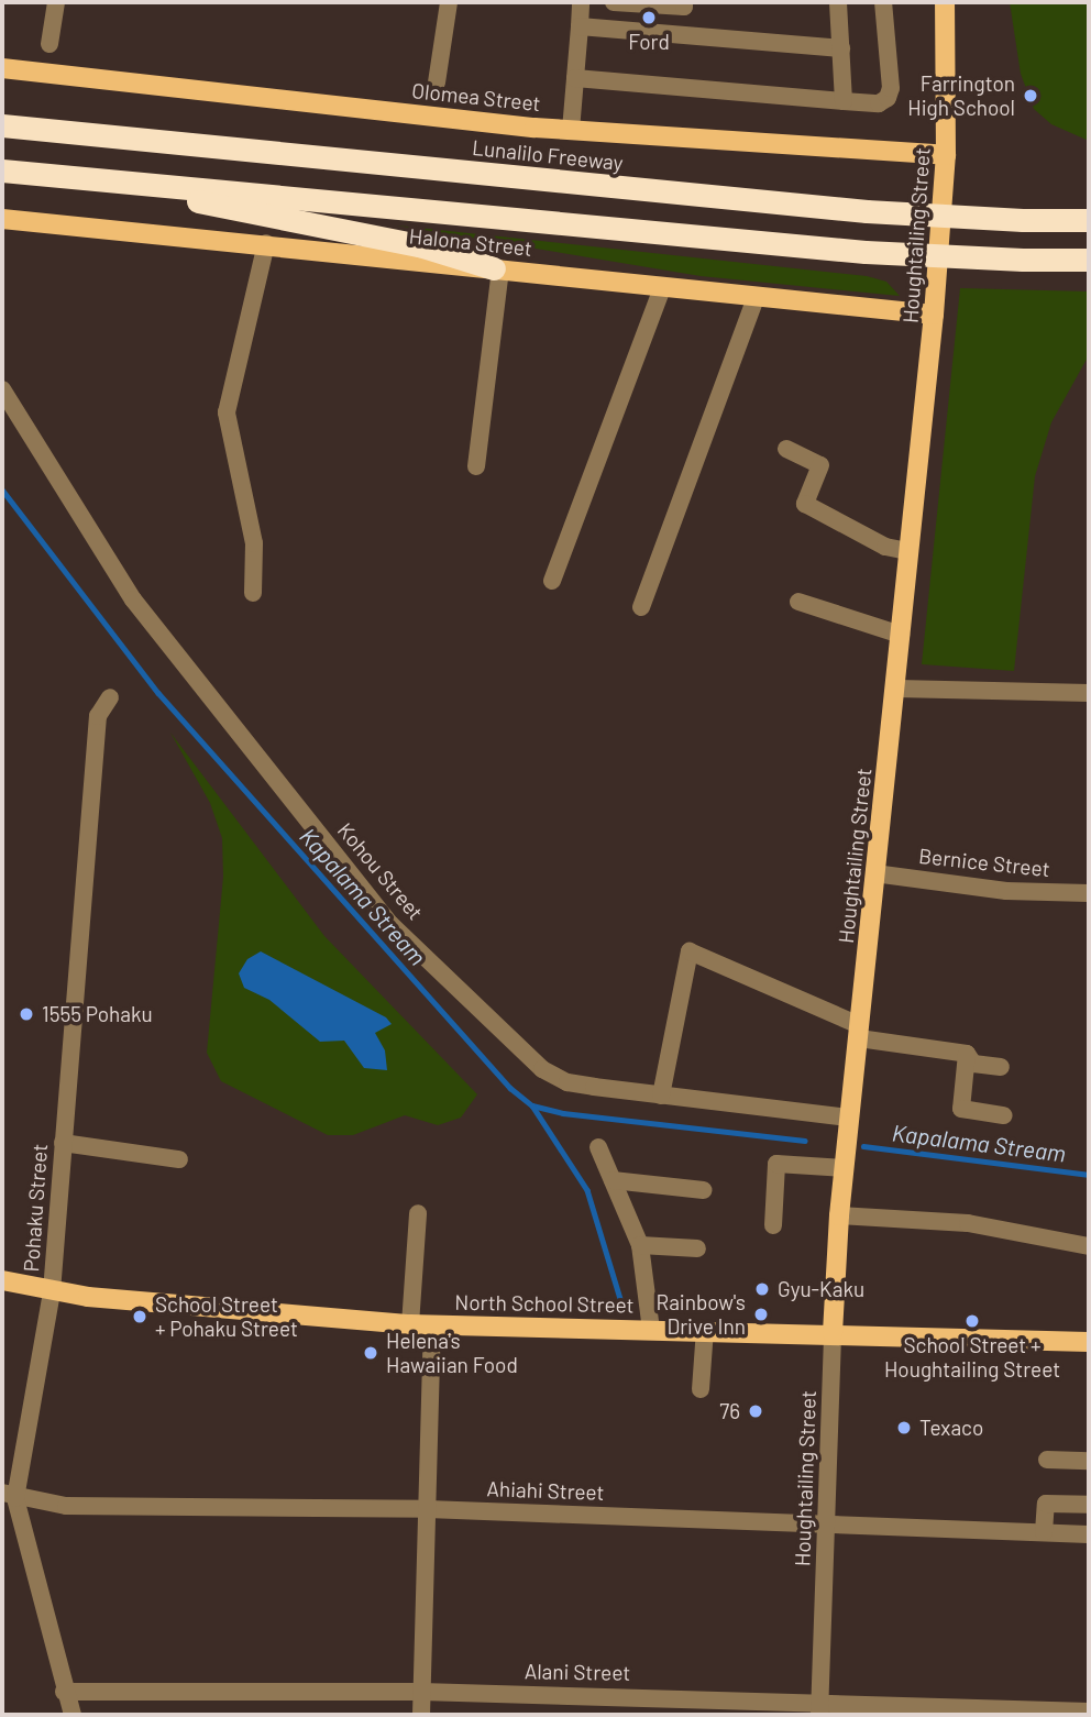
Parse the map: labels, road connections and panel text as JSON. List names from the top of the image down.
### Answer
{
  "streets": {
    "highway": ["Lunalilo Freeway"],
    "main road": [
      "Olomea Street",
      "Houghtailing Street",
      "Halona Street",
      "North School Street"
    ],
    "street": [
      "Bernice Street",
      "Kohou Street",
      "Pohaku Street",
      "Ahiahi Street",
      "Alani Street"
    ]
  },
  "crossings": [
    ["Olomea Street", "Houghtailing Street"],
    ["Houghtailing Street", "Halona Street"],
    ["Houghtailing Street", "Bernice Street"],
    ["Houghtailing Street", "Kohou Street"],
    ["Houghtailing Street", "North School Street"],
    ["Houghtailing Street", "Ahiahi Street"],
    ["Houghtailing Street", "Alani Street"],
    ["Pohaku Street", "North School Street"],
    ["Pohaku Street", "Ahiahi Street"],
    ["Pohaku Street", "Alani Street"]
  ],
  "water": ["Kapalama Stream"],
  "places": [
    "Ford",
    "Farrington High School",
    "1555 Pohaku",
    "Gyu-Kaku",
    "Rainbow's Drive Inn",
    "School Street + Pohaku Street",
    "School Street + Houghtailing Street",
    "Helena's Hawaiian Food",
    "76",
    "Texaco"
  ]
}
